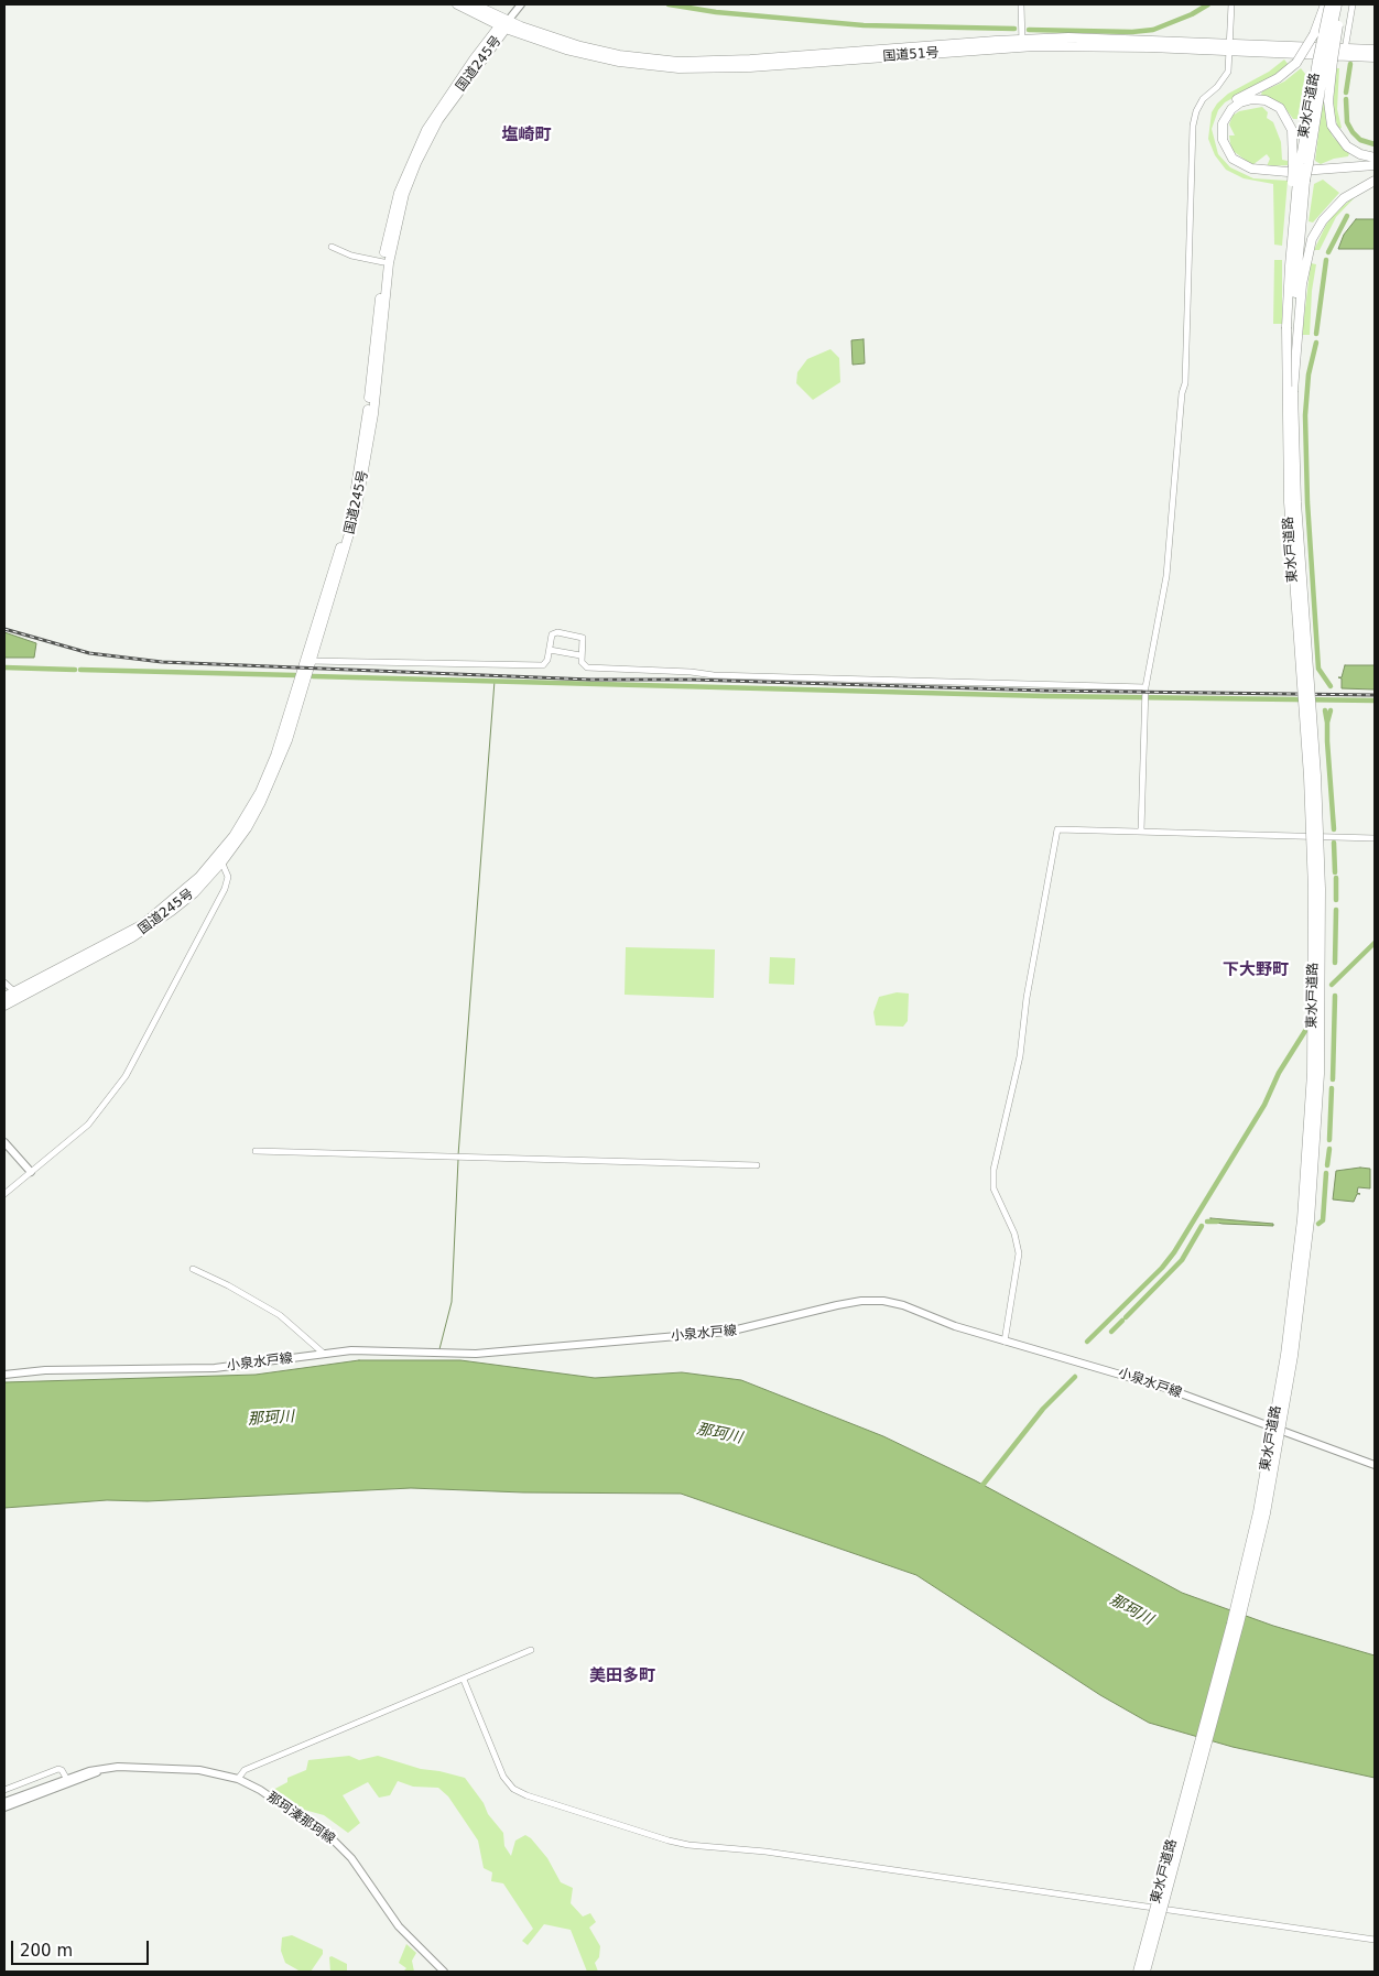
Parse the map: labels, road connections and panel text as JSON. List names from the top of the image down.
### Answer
{
  "streets": {
    "highway": ["国道51号", "国道245号", "東水戸道路"],
    "main road": ["小泉水戸線", "那珂湊那珂線"]
  },
  "crossings": [
    ["国道51号", "国道245号"]
  ],
  "districts": ["塩崎町", "下大野町", "美田多町"],
  "water": ["那珂川"],
  "scale_bar": "200 m"
}
